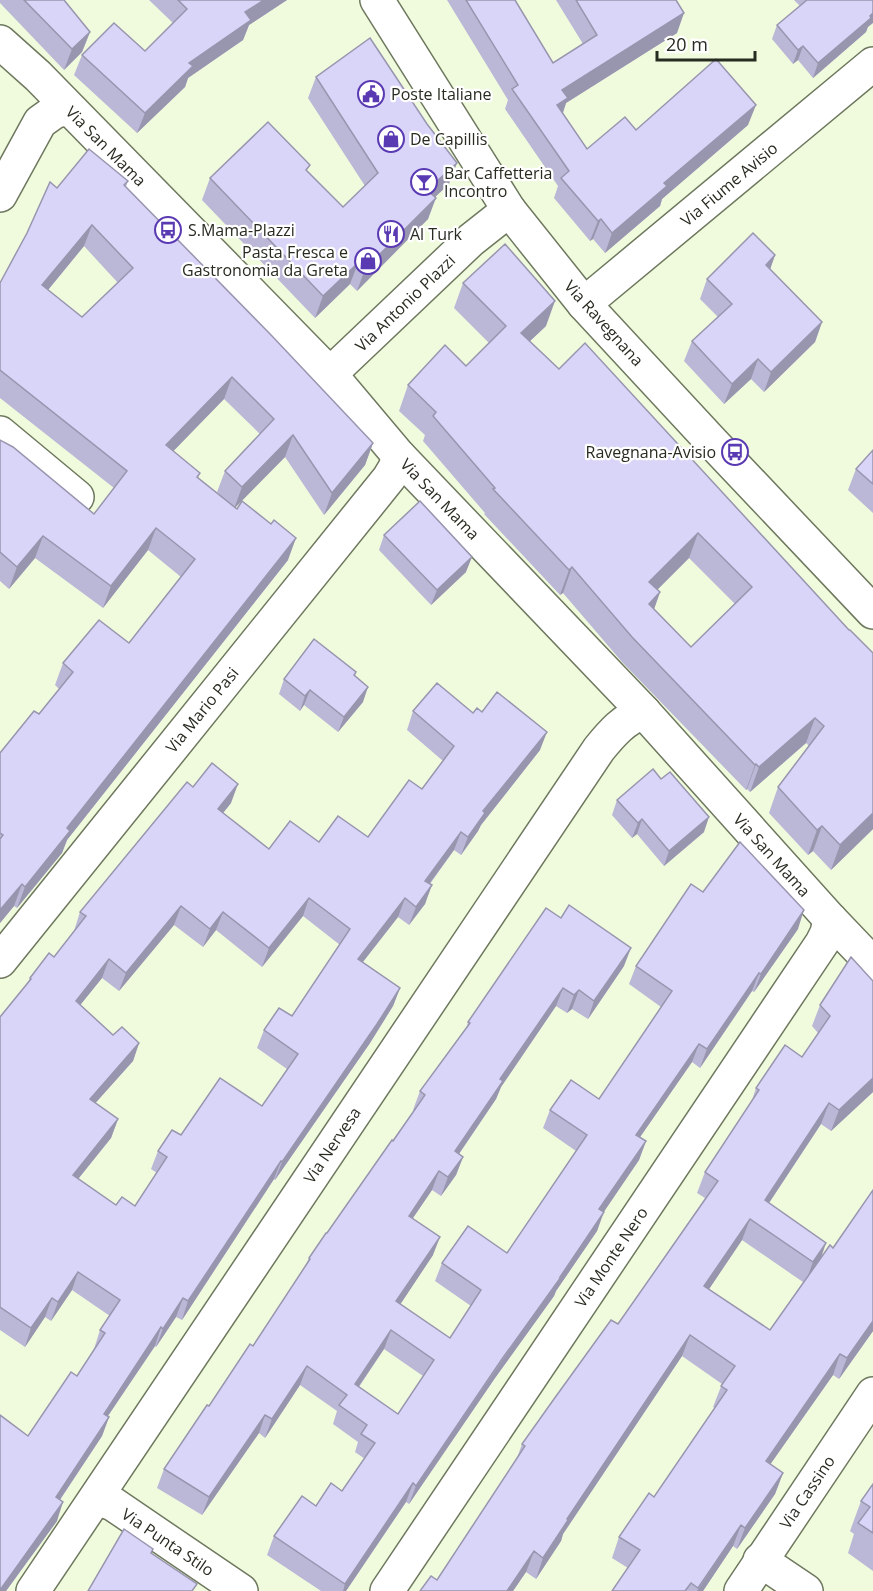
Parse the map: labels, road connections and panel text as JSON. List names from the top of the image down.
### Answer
{
  "streets": {
    "street": [
      "Via San Mama",
      "Via Fiume Avisio",
      "Via Antonio Plazzi",
      "Via Ravegnana",
      "Via Mario Pasi",
      "Via Nervesa",
      "Via Monte Nero",
      "Via Cassino",
      "Via Punta Stilo"
    ]
  },
  "crossings": [
    ["Via San Mama", "Via Antonio Plazzi"],
    ["Via San Mama", "Via Mario Pasi"],
    ["Via San Mama", "Via Nervesa"],
    ["Via San Mama", "Via Monte Nero"],
    ["Via Fiume Avisio", "Via Ravegnana"],
    ["Via Antonio Plazzi", "Via Ravegnana"],
    ["Via Nervesa", "Via Punta Stilo"]
  ],
  "places": {
    "public building": ["Poste Italiane"],
    "shop": ["De Capillis", "Pasta Fresca e Gastronomia da Greta"],
    "bar": ["Bar Caffetteria Incontro"],
    "bus stop": ["S.Mama-Plazzi", "Ravegnana-Avisio"],
    "restaurant": ["Al Turk"]
  },
  "scale_bar": "20 m"
}
